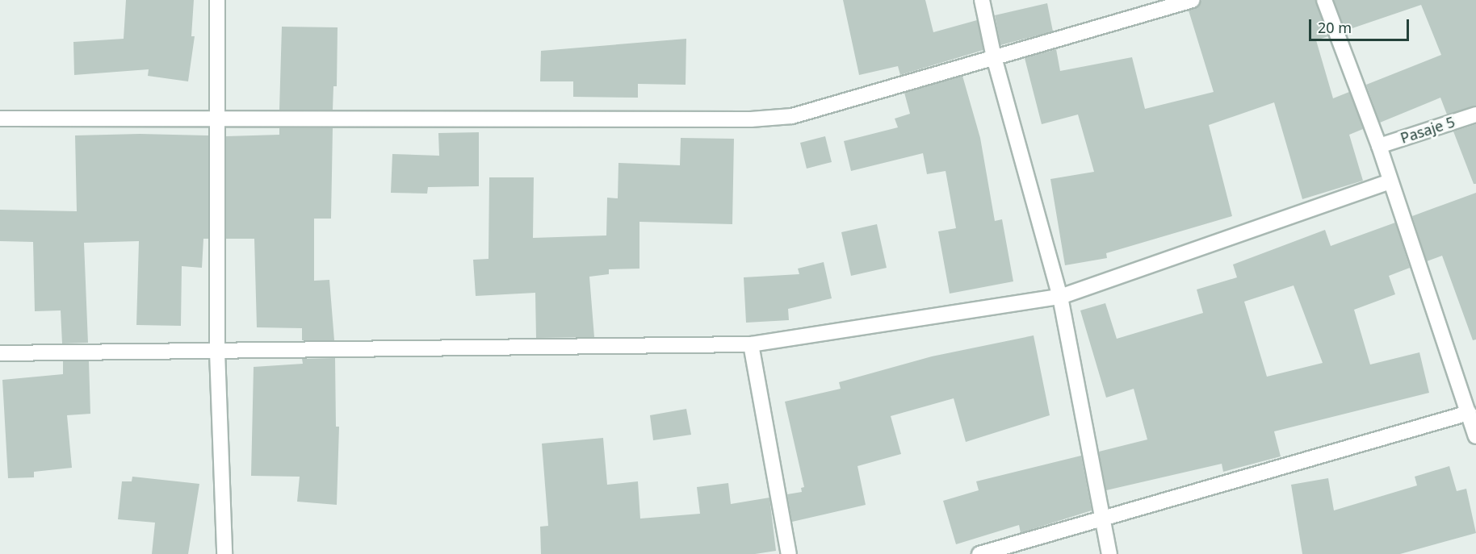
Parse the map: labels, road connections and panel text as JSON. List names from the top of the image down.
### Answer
{
  "streets": {
    "street": ["Pasaje 5"]
  },
  "scale_bar": "20 m"
}
